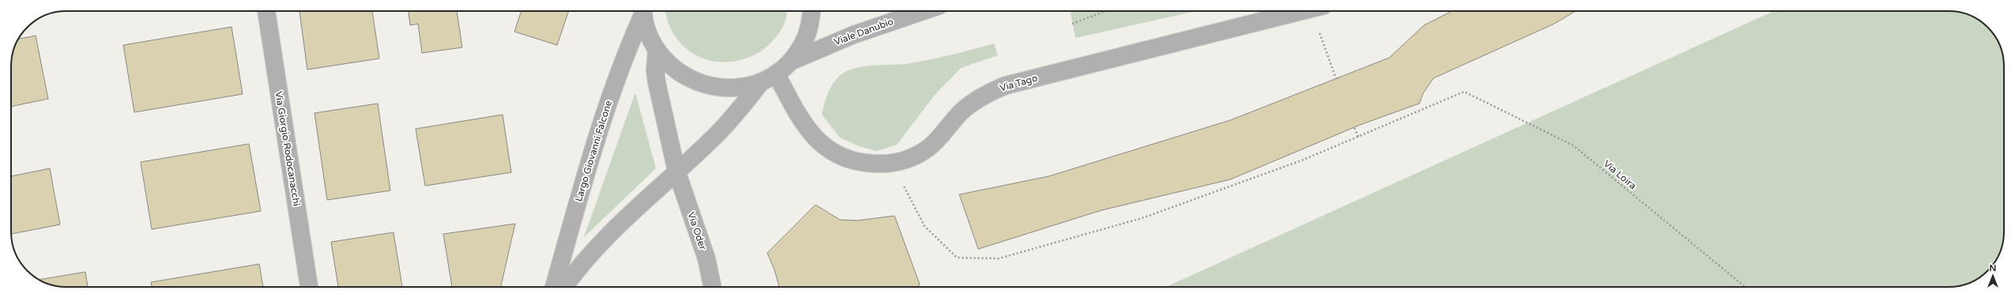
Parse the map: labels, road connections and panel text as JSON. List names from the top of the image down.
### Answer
{
  "streets": {
    "street": [
      "Viale Danubio",
      "Via Tago",
      "Via Giorgio Rodocanacchi",
      "Largo Giovanni Falcone",
      "Via Oder"
    ],
    "path": ["Via Loira"]
  },
  "crossings": [
    ["Viale Danubio", "Largo Giovanni Falcone"],
    ["Via Tago", "Largo Giovanni Falcone"],
    ["Largo Giovanni Falcone", "Via Oder"]
  ],
  "north": "top"
}
